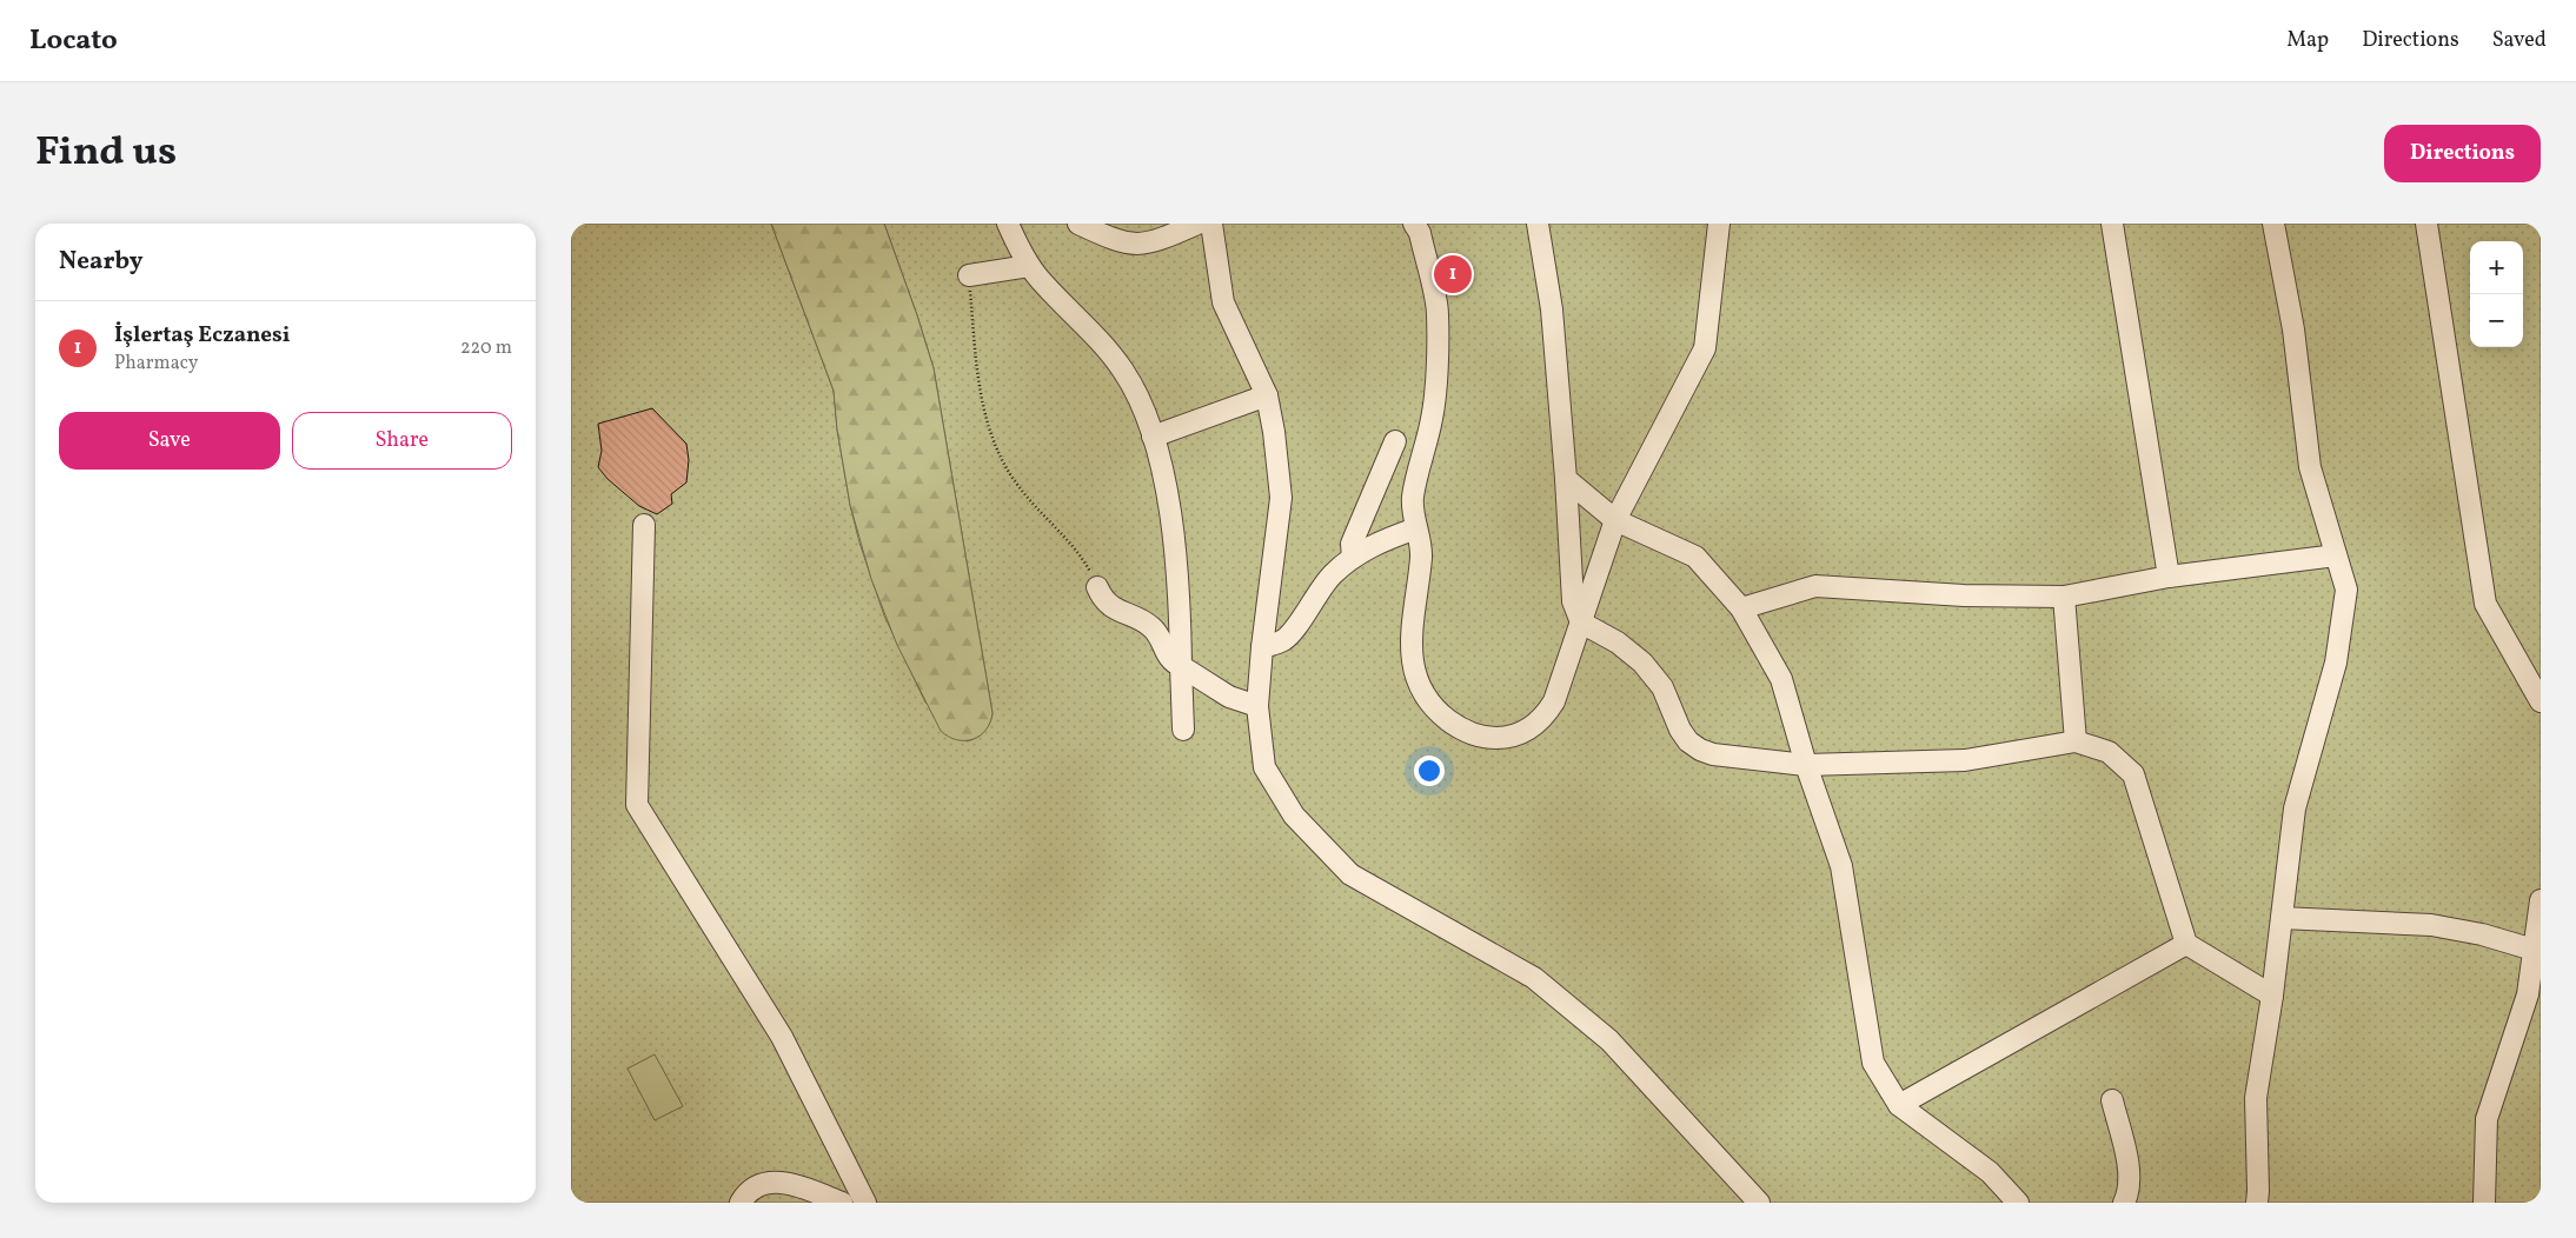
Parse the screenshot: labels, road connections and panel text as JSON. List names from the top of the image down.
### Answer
{
  "page": {
    "header": "Locato",
    "nav": ["Map", "Directions", "Saved"],
    "title": "Find us",
    "buttons": [
      "Directions",
      ["Save", "Share"]
    ],
    "heading": "Nearby",
    "map_buttons": ["+", "−"],
    "pins": "1",
    "list": [
      {
        "mark": "1",
        "name": "İşlertaş Eczanesi",
        "note": "Pharmacy",
        "value": "220 m"
      }
    ]
  }
}
